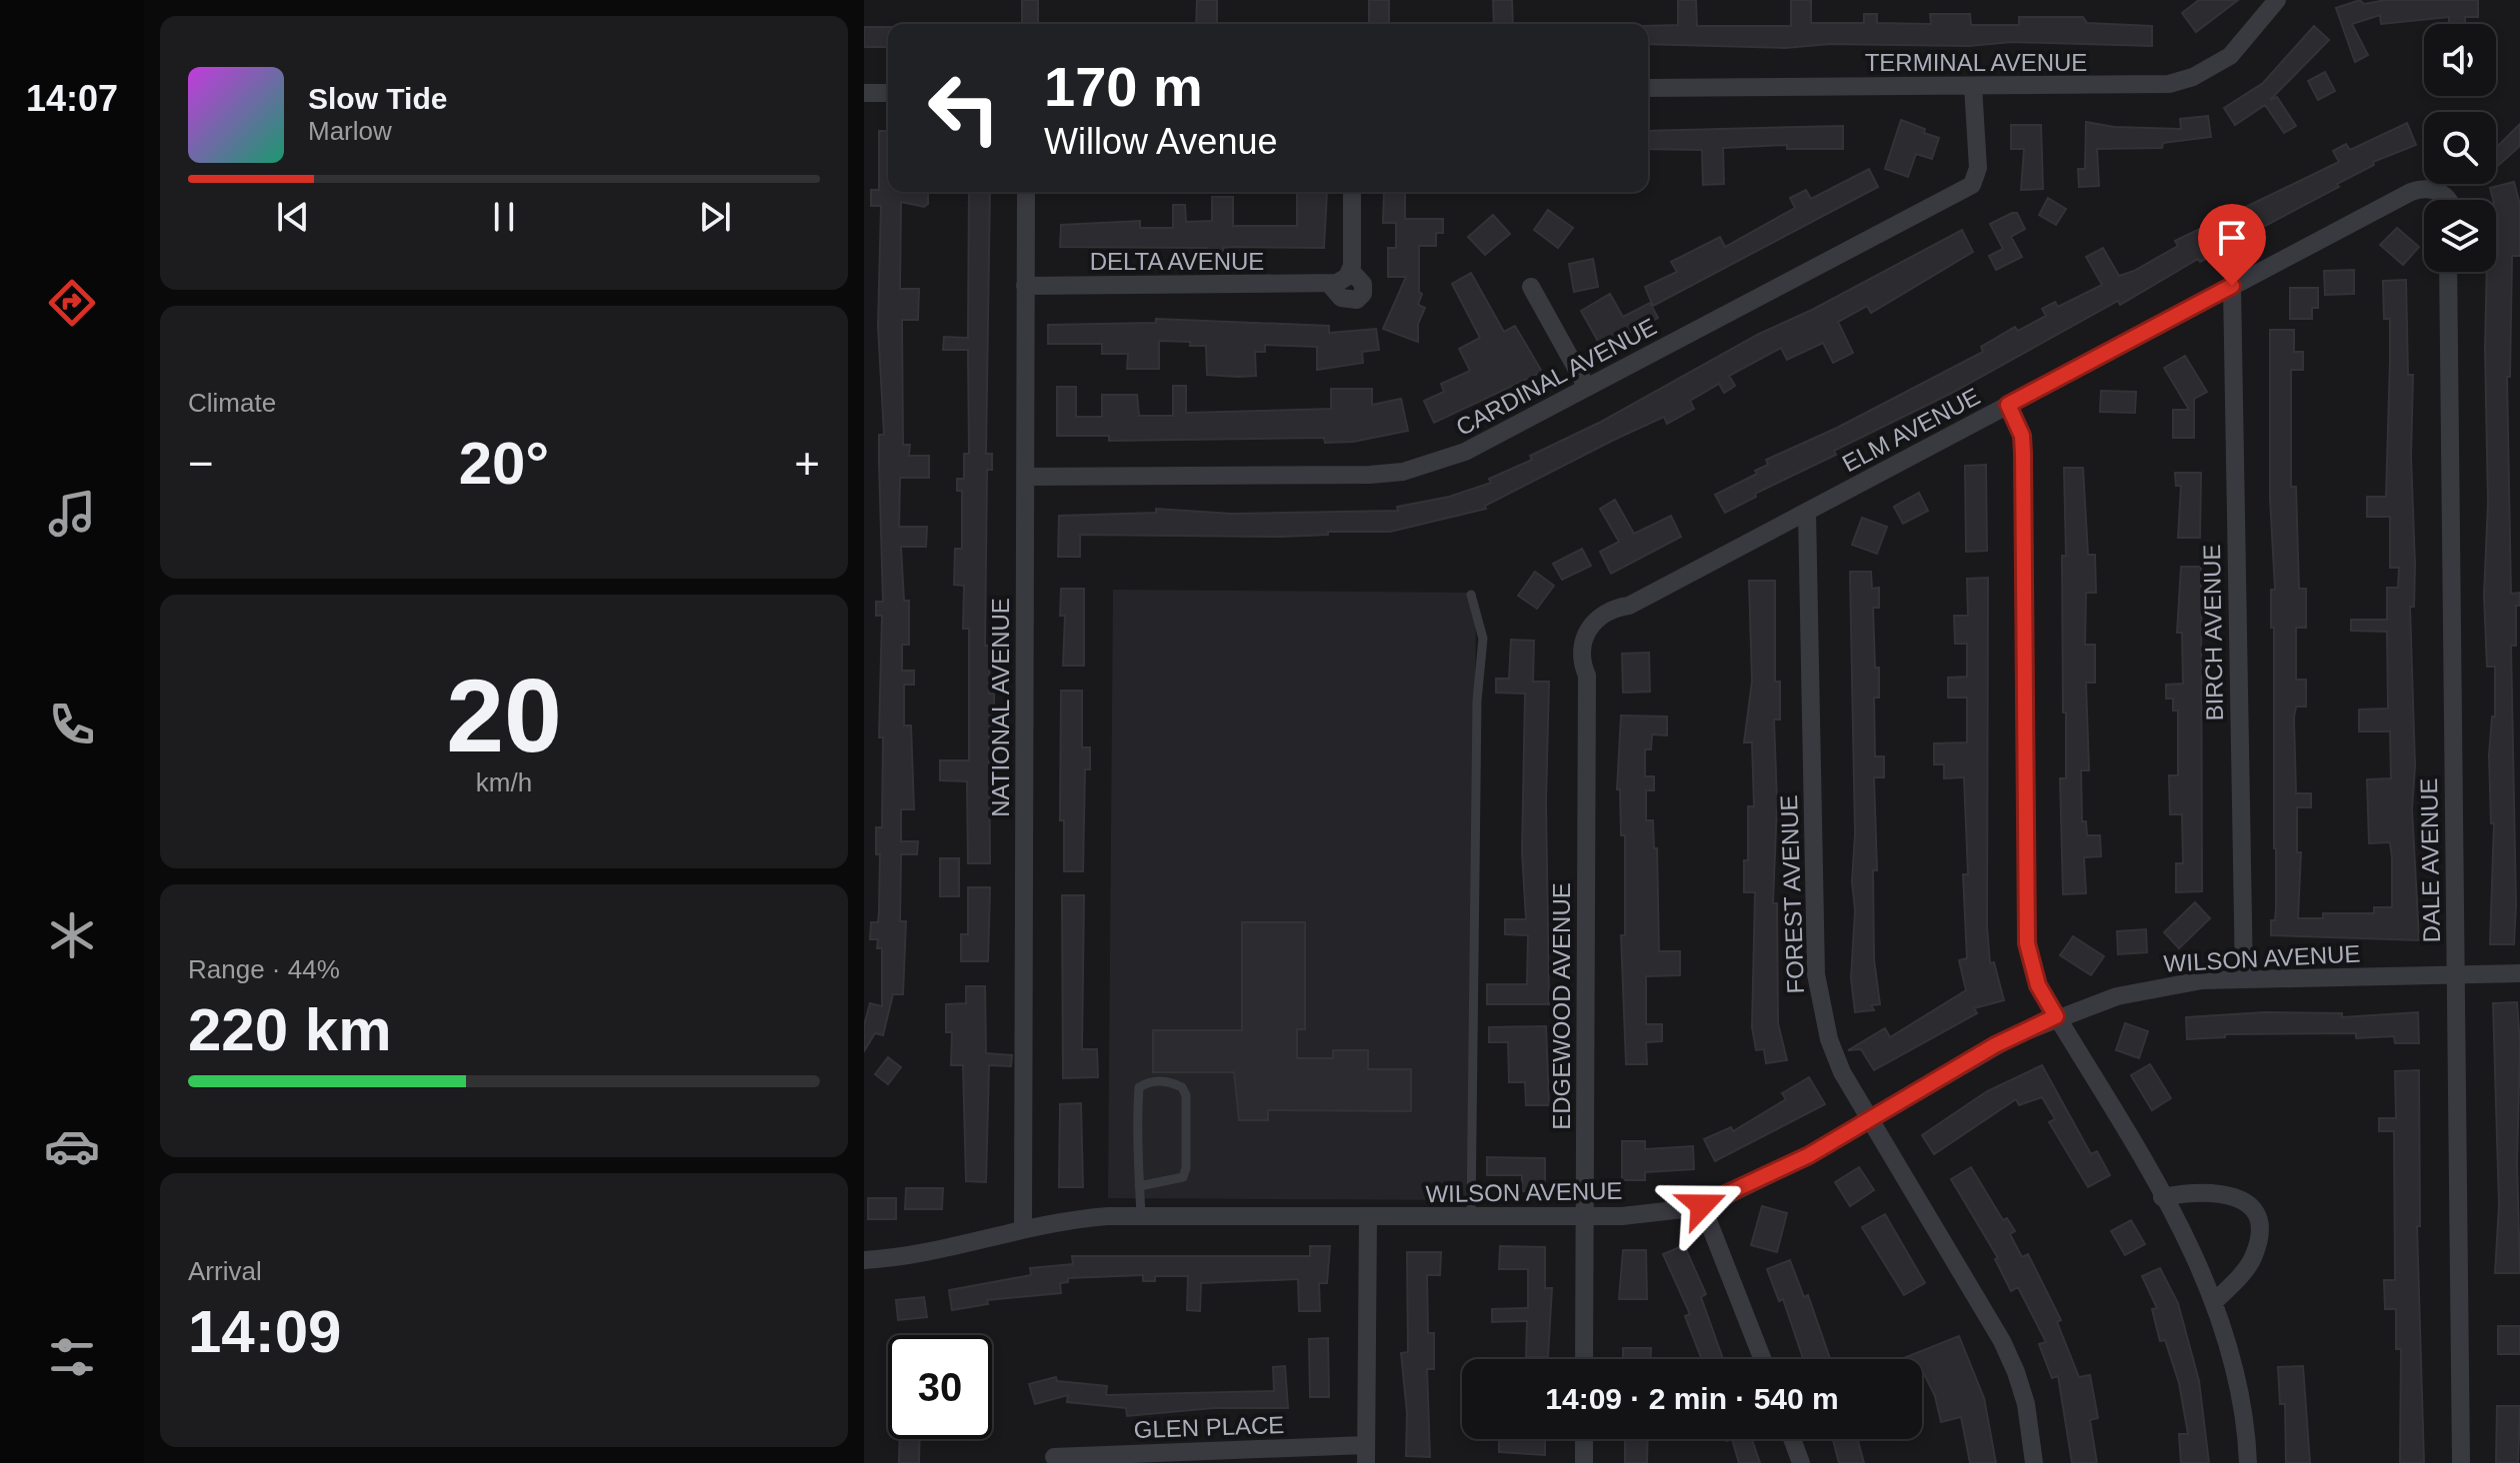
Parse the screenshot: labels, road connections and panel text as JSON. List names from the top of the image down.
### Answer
{
  "streets": {
    "street": [
      "TERMINAL AVENUE",
      "DELTA AVENUE",
      "CARDINAL AVENUE",
      "ELM AVENUE",
      "BIRCH AVENUE",
      "NATIONAL AVENUE",
      "DALE AVENUE",
      "FOREST AVENUE",
      "WILSON AVENUE",
      "EDGEWOOD AVENUE",
      "GLEN PLACE"
    ]
  },
  "crossings": [
    ["TERMINAL AVENUE", "CARDINAL AVENUE"],
    ["DELTA AVENUE", "NATIONAL AVENUE"],
    ["CARDINAL AVENUE", "NATIONAL AVENUE"],
    ["ELM AVENUE", "BIRCH AVENUE"],
    ["ELM AVENUE", "FOREST AVENUE"],
    ["ELM AVENUE", "EDGEWOOD AVENUE"],
    ["BIRCH AVENUE", "WILSON AVENUE"],
    ["NATIONAL AVENUE", "WILSON AVENUE"],
    ["DALE AVENUE", "WILSON AVENUE"],
    ["FOREST AVENUE", "WILSON AVENUE"],
    ["WILSON AVENUE", "EDGEWOOD AVENUE"]
  ],
  "page": {
    "tabs": "14:07",
    "turn": ["170 m", "Willow Avenue"],
    "song": ["Slow Tide", "Marlow"],
    "tile": [
      "Climate",
      ["20", "km/h"],
      ["Range · 44%", "220 km"],
      ["Arrival", "14:09"]
    ],
    "heat": ["−", "20°", "+"],
    "limit": "30",
    "trip": "14:09 · 2 min · 540 m"
  }
}
